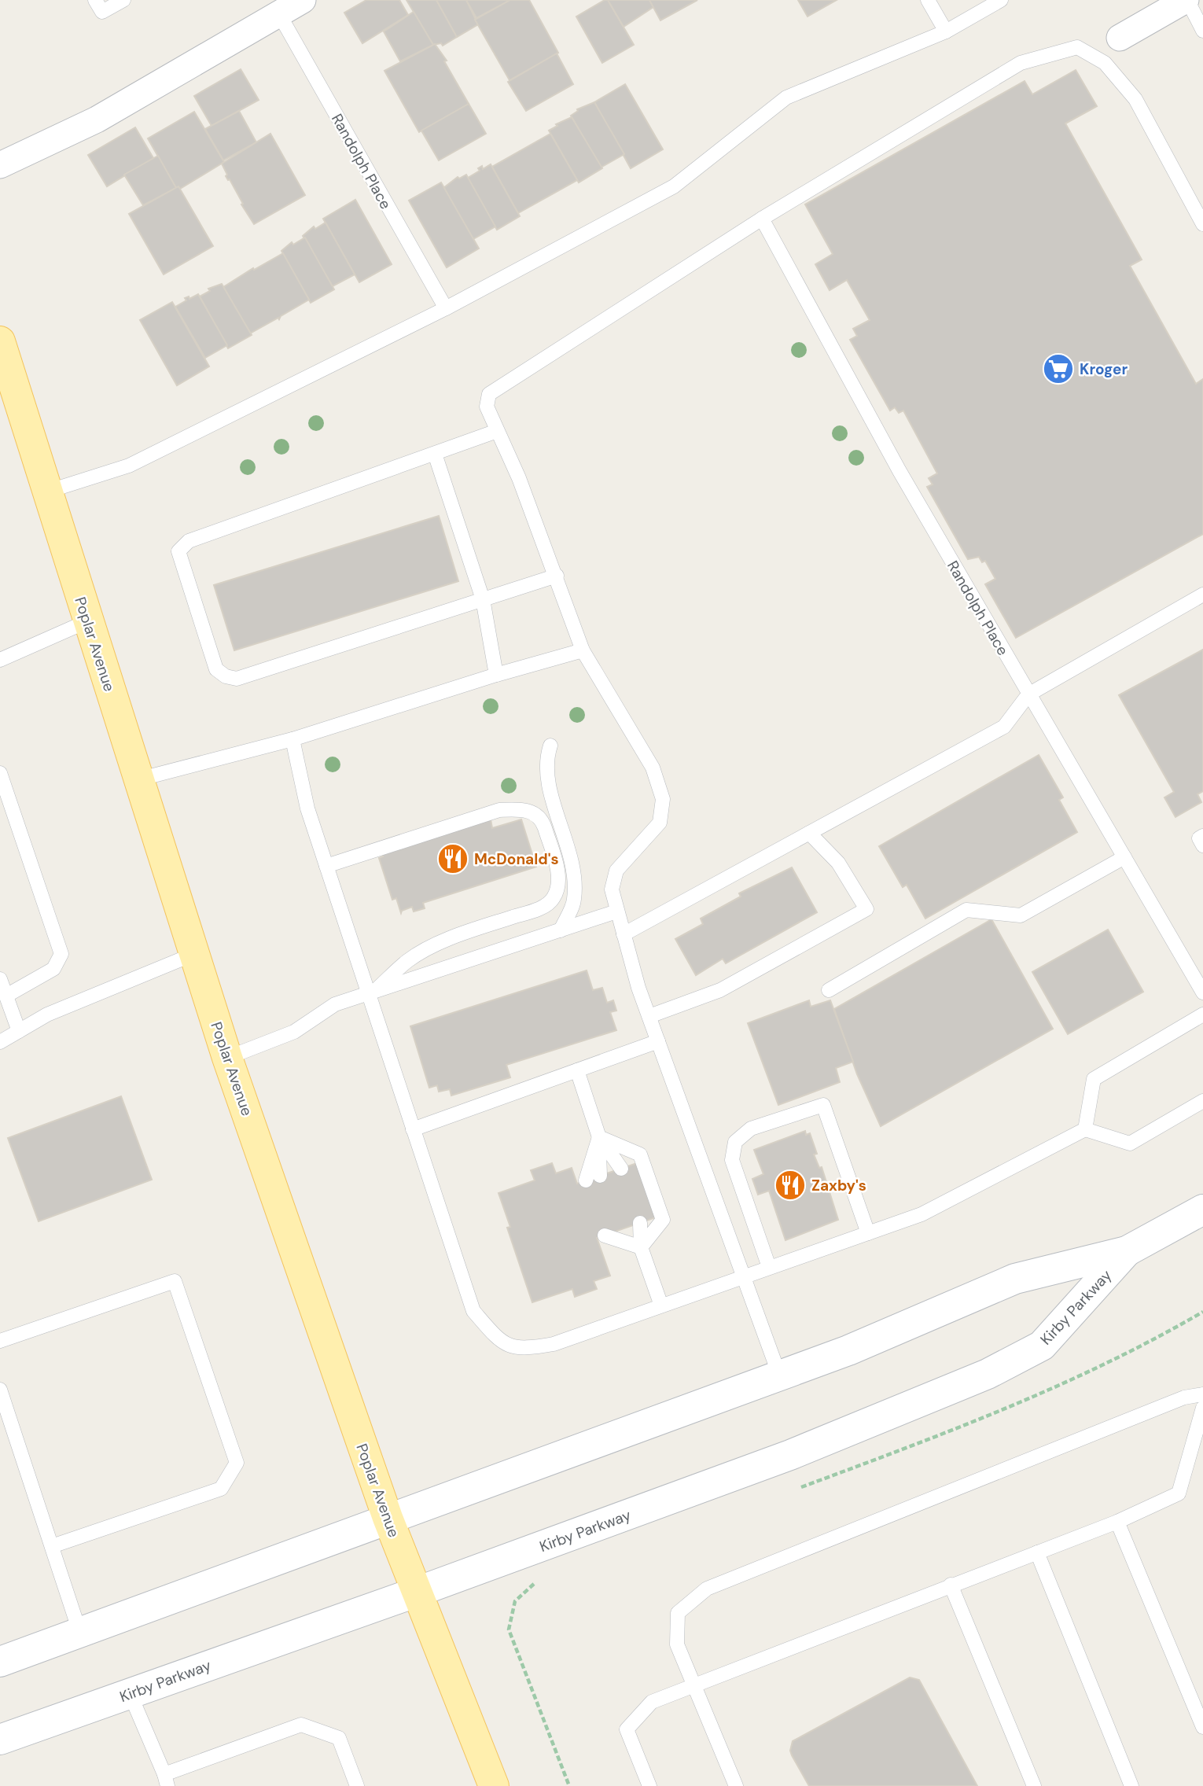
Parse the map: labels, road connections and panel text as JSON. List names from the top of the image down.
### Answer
{
  "streets": {
    "main road": ["Poplar Avenue", "Kirby Parkway"],
    "lane": ["Randolph Place"]
  },
  "crossings": [
    ["Poplar Avenue", "Kirby Parkway"]
  ],
  "places": {
    "supermarket": ["Kroger"],
    "restaurant": ["McDonald's", "Zaxby's"]
  }
}
